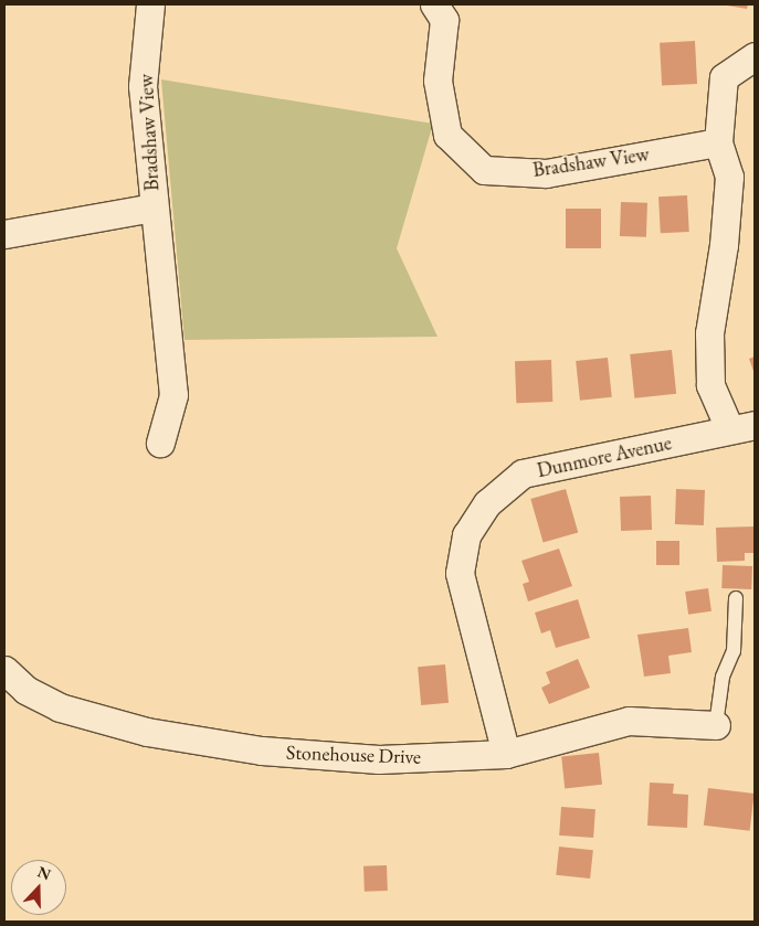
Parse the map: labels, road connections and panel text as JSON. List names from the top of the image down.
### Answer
{
  "streets": {
    "street": ["Bradshaw View", "Dunmore Avenue", "Stonehouse Drive"]
  },
  "crossings": [
    ["Bradshaw View", "Dunmore Avenue"],
    ["Dunmore Avenue", "Stonehouse Drive"]
  ],
  "north": "top"
}
